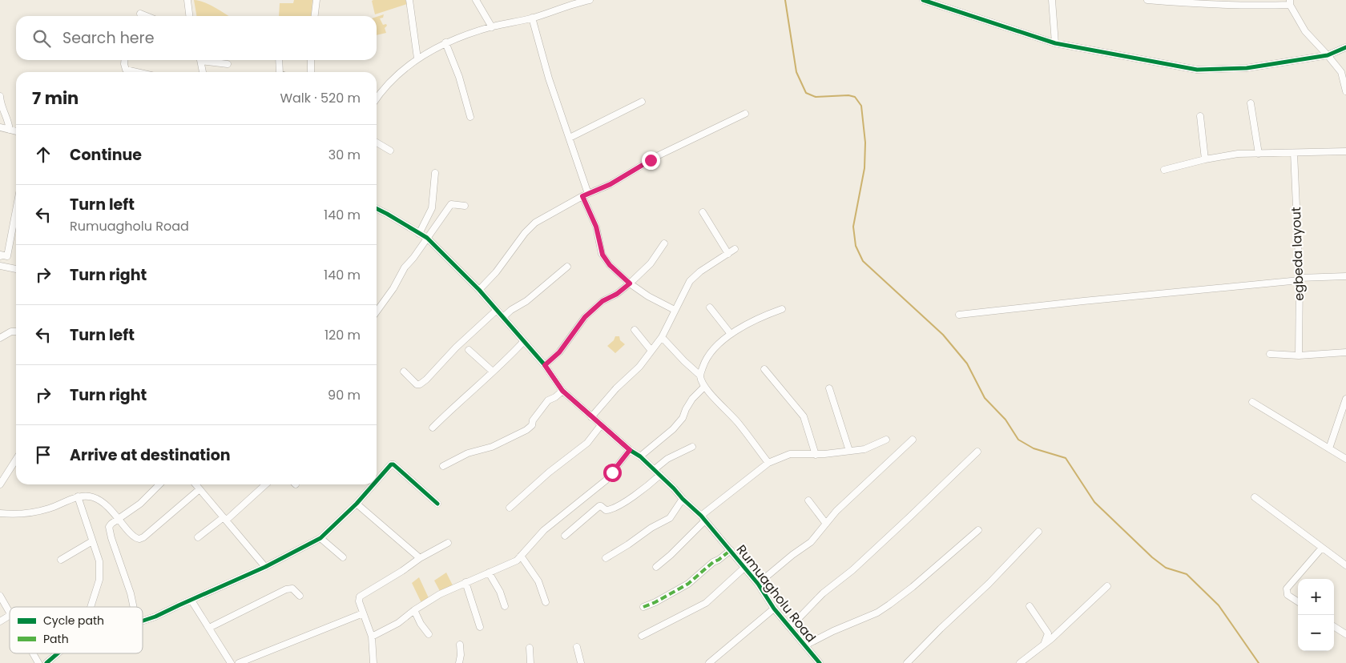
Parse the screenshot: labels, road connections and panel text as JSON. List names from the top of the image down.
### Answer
{
  "streets": {
    "street": ["egbeda layout", "Rumuagholu Road"]
  },
  "legend": ["Cycle path", "Path"],
  "page": {
    "search": "Search here",
    "heading": ["7 min", "Walk · 520 m"],
    "list": [
      ["Continue", "30 m"],
      ["Turn left", "Rumuagholu Road", "140 m"],
      ["Turn right", "140 m"],
      ["Turn left", "120 m"],
      ["Turn right", "90 m"],
      "Arrive at destination"
    ],
    "map_buttons": ["+", "−"]
  }
}
